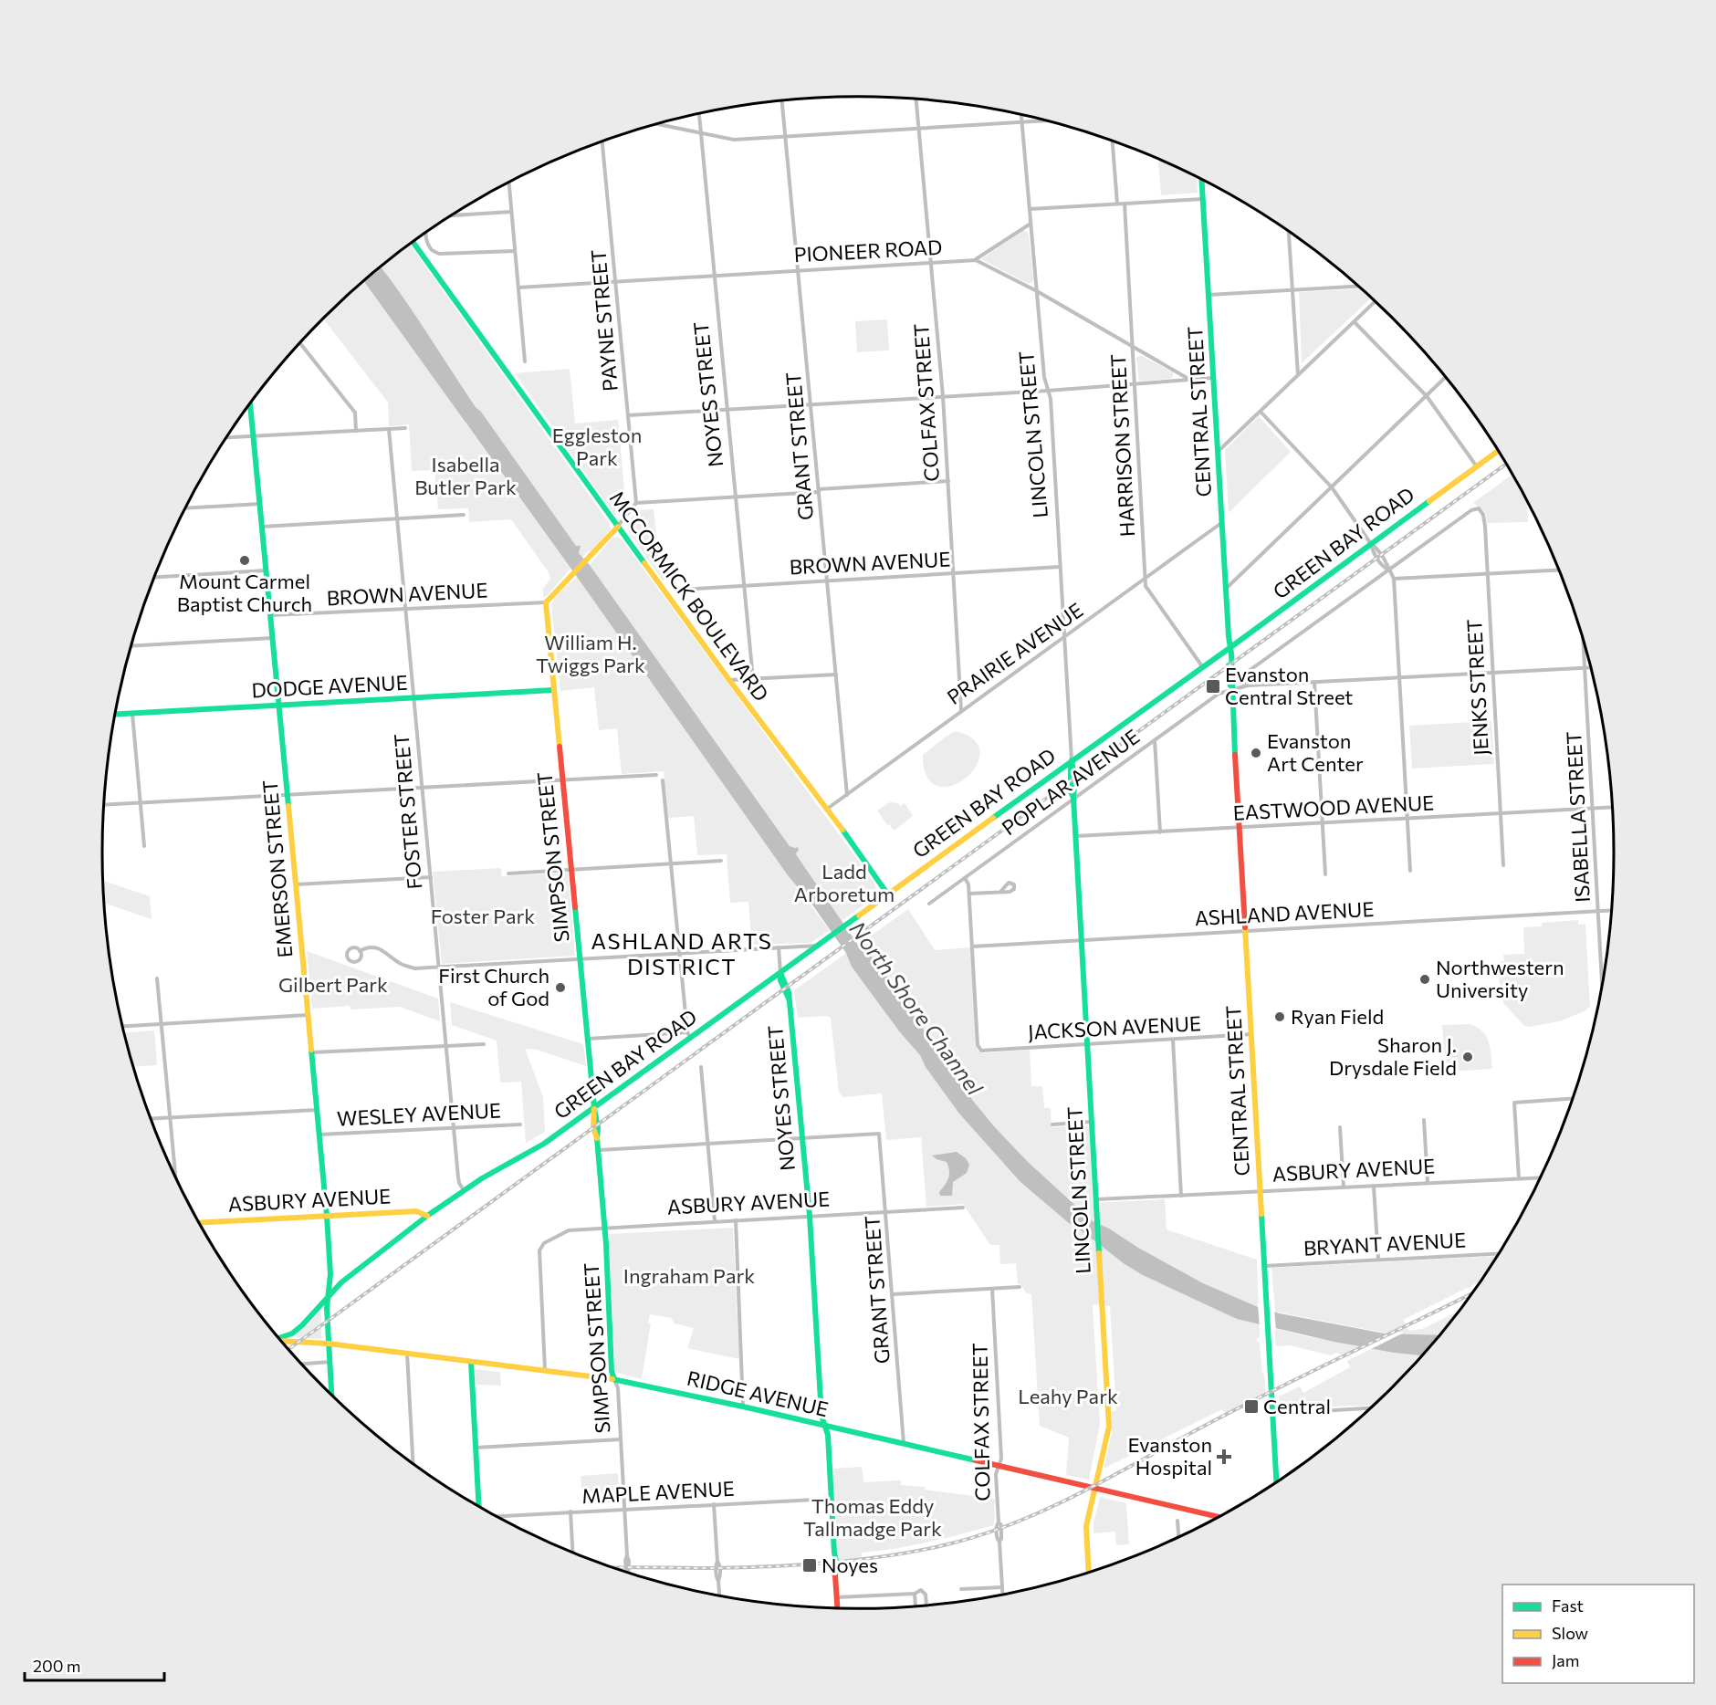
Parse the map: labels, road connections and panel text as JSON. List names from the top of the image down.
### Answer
{
  "streets": {
    "main road": [
      "NOYES STREET",
      "CENTRAL STREET",
      "LINCOLN STREET",
      "GREEN BAY ROAD",
      "MCCORMICK BOULEVARD",
      "DODGE AVENUE",
      "SIMPSON STREET",
      "EMERSON STREET",
      "ASBURY AVENUE",
      "RIDGE AVENUE"
    ],
    "street": [
      "PIONEER ROAD",
      "PAYNE STREET",
      "COLFAX STREET",
      "HARRISON STREET",
      "GRANT STREET",
      "BROWN AVENUE",
      "PRAIRIE AVENUE",
      "JENKS STREET",
      "POPLAR AVENUE",
      "EASTWOOD AVENUE",
      "FOSTER STREET",
      "ISABELLA STREET",
      "ASHLAND AVENUE",
      "JACKSON AVENUE",
      "WESLEY AVENUE",
      "BRYANT AVENUE",
      "MAPLE AVENUE"
    ]
  },
  "crossings": [
    ["PIONEER ROAD", "PAYNE STREET"],
    ["PIONEER ROAD", "NOYES STREET"],
    ["PIONEER ROAD", "COLFAX STREET"],
    ["PIONEER ROAD", "LINCOLN STREET"],
    ["PIONEER ROAD", "HARRISON STREET"],
    ["PIONEER ROAD", "GRANT STREET"],
    ["NOYES STREET", "GRANT STREET"],
    ["NOYES STREET", "GREEN BAY ROAD"],
    ["NOYES STREET", "BROWN AVENUE"],
    ["NOYES STREET", "ASBURY AVENUE"],
    ["NOYES STREET", "RIDGE AVENUE"],
    ["NOYES STREET", "MAPLE AVENUE"],
    ["COLFAX STREET", "BROWN AVENUE"],
    ["COLFAX STREET", "PRAIRIE AVENUE"],
    ["COLFAX STREET", "RIDGE AVENUE"],
    ["CENTRAL STREET", "GREEN BAY ROAD"],
    ["CENTRAL STREET", "PRAIRIE AVENUE"],
    ["CENTRAL STREET", "POPLAR AVENUE"],
    ["CENTRAL STREET", "EASTWOOD AVENUE"],
    ["CENTRAL STREET", "ASHLAND AVENUE"],
    ["CENTRAL STREET", "JACKSON AVENUE"],
    ["CENTRAL STREET", "ASBURY AVENUE"],
    ["CENTRAL STREET", "BRYANT AVENUE"],
    ["LINCOLN STREET", "GREEN BAY ROAD"],
    ["LINCOLN STREET", "BROWN AVENUE"],
    ["LINCOLN STREET", "PRAIRIE AVENUE"],
    ["LINCOLN STREET", "POPLAR AVENUE"],
    ["LINCOLN STREET", "EASTWOOD AVENUE"],
    ["LINCOLN STREET", "ASHLAND AVENUE"],
    ["LINCOLN STREET", "JACKSON AVENUE"],
    ["LINCOLN STREET", "ASBURY AVENUE"],
    ["LINCOLN STREET", "RIDGE AVENUE"],
    ["HARRISON STREET", "GREEN BAY ROAD"],
    ["HARRISON STREET", "PRAIRIE AVENUE"],
    ["GRANT STREET", "BROWN AVENUE"],
    ["GRANT STREET", "PRAIRIE AVENUE"],
    ["GRANT STREET", "ASBURY AVENUE"],
    ["GRANT STREET", "RIDGE AVENUE"],
    ["GREEN BAY ROAD", "MCCORMICK BOULEVARD"],
    ["GREEN BAY ROAD", "FOSTER STREET"],
    ["GREEN BAY ROAD", "SIMPSON STREET"],
    ["GREEN BAY ROAD", "EMERSON STREET"],
    ["GREEN BAY ROAD", "ASBURY AVENUE"],
    ["BROWN AVENUE", "FOSTER STREET"],
    ["BROWN AVENUE", "SIMPSON STREET"],
    ["BROWN AVENUE", "EMERSON STREET"],
    ["MCCORMICK BOULEVARD", "PRAIRIE AVENUE"],
    ["DODGE AVENUE", "FOSTER STREET"],
    ["DODGE AVENUE", "SIMPSON STREET"],
    ["DODGE AVENUE", "EMERSON STREET"],
    ["JENKS STREET", "EASTWOOD AVENUE"],
    ["EASTWOOD AVENUE", "ISABELLA STREET"],
    ["FOSTER STREET", "WESLEY AVENUE"],
    ["ISABELLA STREET", "ASHLAND AVENUE"],
    ["SIMPSON STREET", "ASBURY AVENUE"],
    ["SIMPSON STREET", "RIDGE AVENUE"],
    ["SIMPSON STREET", "MAPLE AVENUE"],
    ["EMERSON STREET", "WESLEY AVENUE"],
    ["EMERSON STREET", "ASBURY AVENUE"],
    ["EMERSON STREET", "RIDGE AVENUE"],
    ["ASHLAND AVENUE", "JACKSON AVENUE"],
    ["ASBURY AVENUE", "RIDGE AVENUE"]
  ],
  "districts": ["ASHLAND ARTS DISTRICT"],
  "water": ["North Shore Channel"],
  "parks": [
    "Eggleston Park",
    "Isabella Butler Park",
    "William H. Twiggs Park",
    "Ladd Arboretum",
    "Foster Park",
    "Gilbert Park",
    "Ingraham Park",
    "Leahy Park",
    "Thomas Eddy Tallmadge Park"
  ],
  "places": {
    "other": [
      "Mount Carmel Baptist Church",
      "Evanston Art Center",
      "Northwestern University",
      "First Church of God",
      "Ryan Field",
      "Sharon J. Drysdale Field"
    ],
    "transit": ["Evanston Central Street", "Central", "Noyes"],
    "health": ["Evanston Hospital"]
  },
  "legend": ["Fast", "Slow", "Jam"],
  "scale_bar": "200 m"
}
